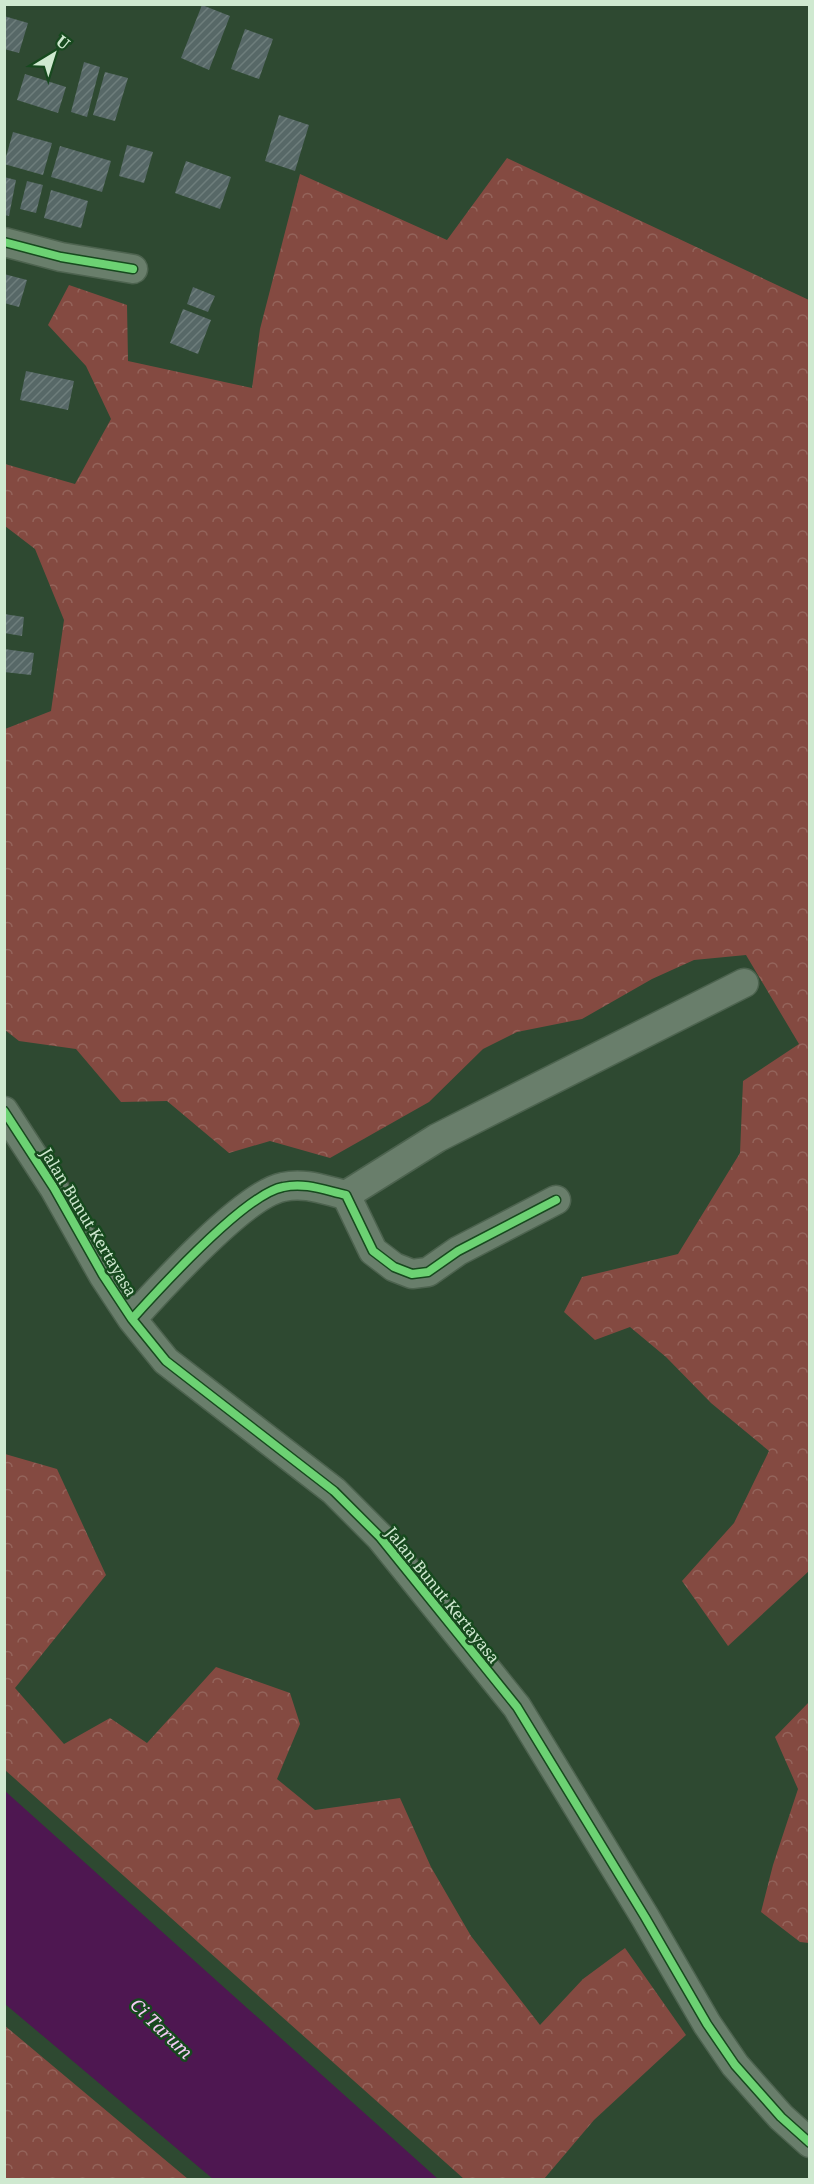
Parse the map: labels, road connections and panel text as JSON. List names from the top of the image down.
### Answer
{
  "streets": {
    "street": ["Jalan Bunut Kertayasa"]
  },
  "water": ["Ci Tarum"],
  "north": "top right"
}
